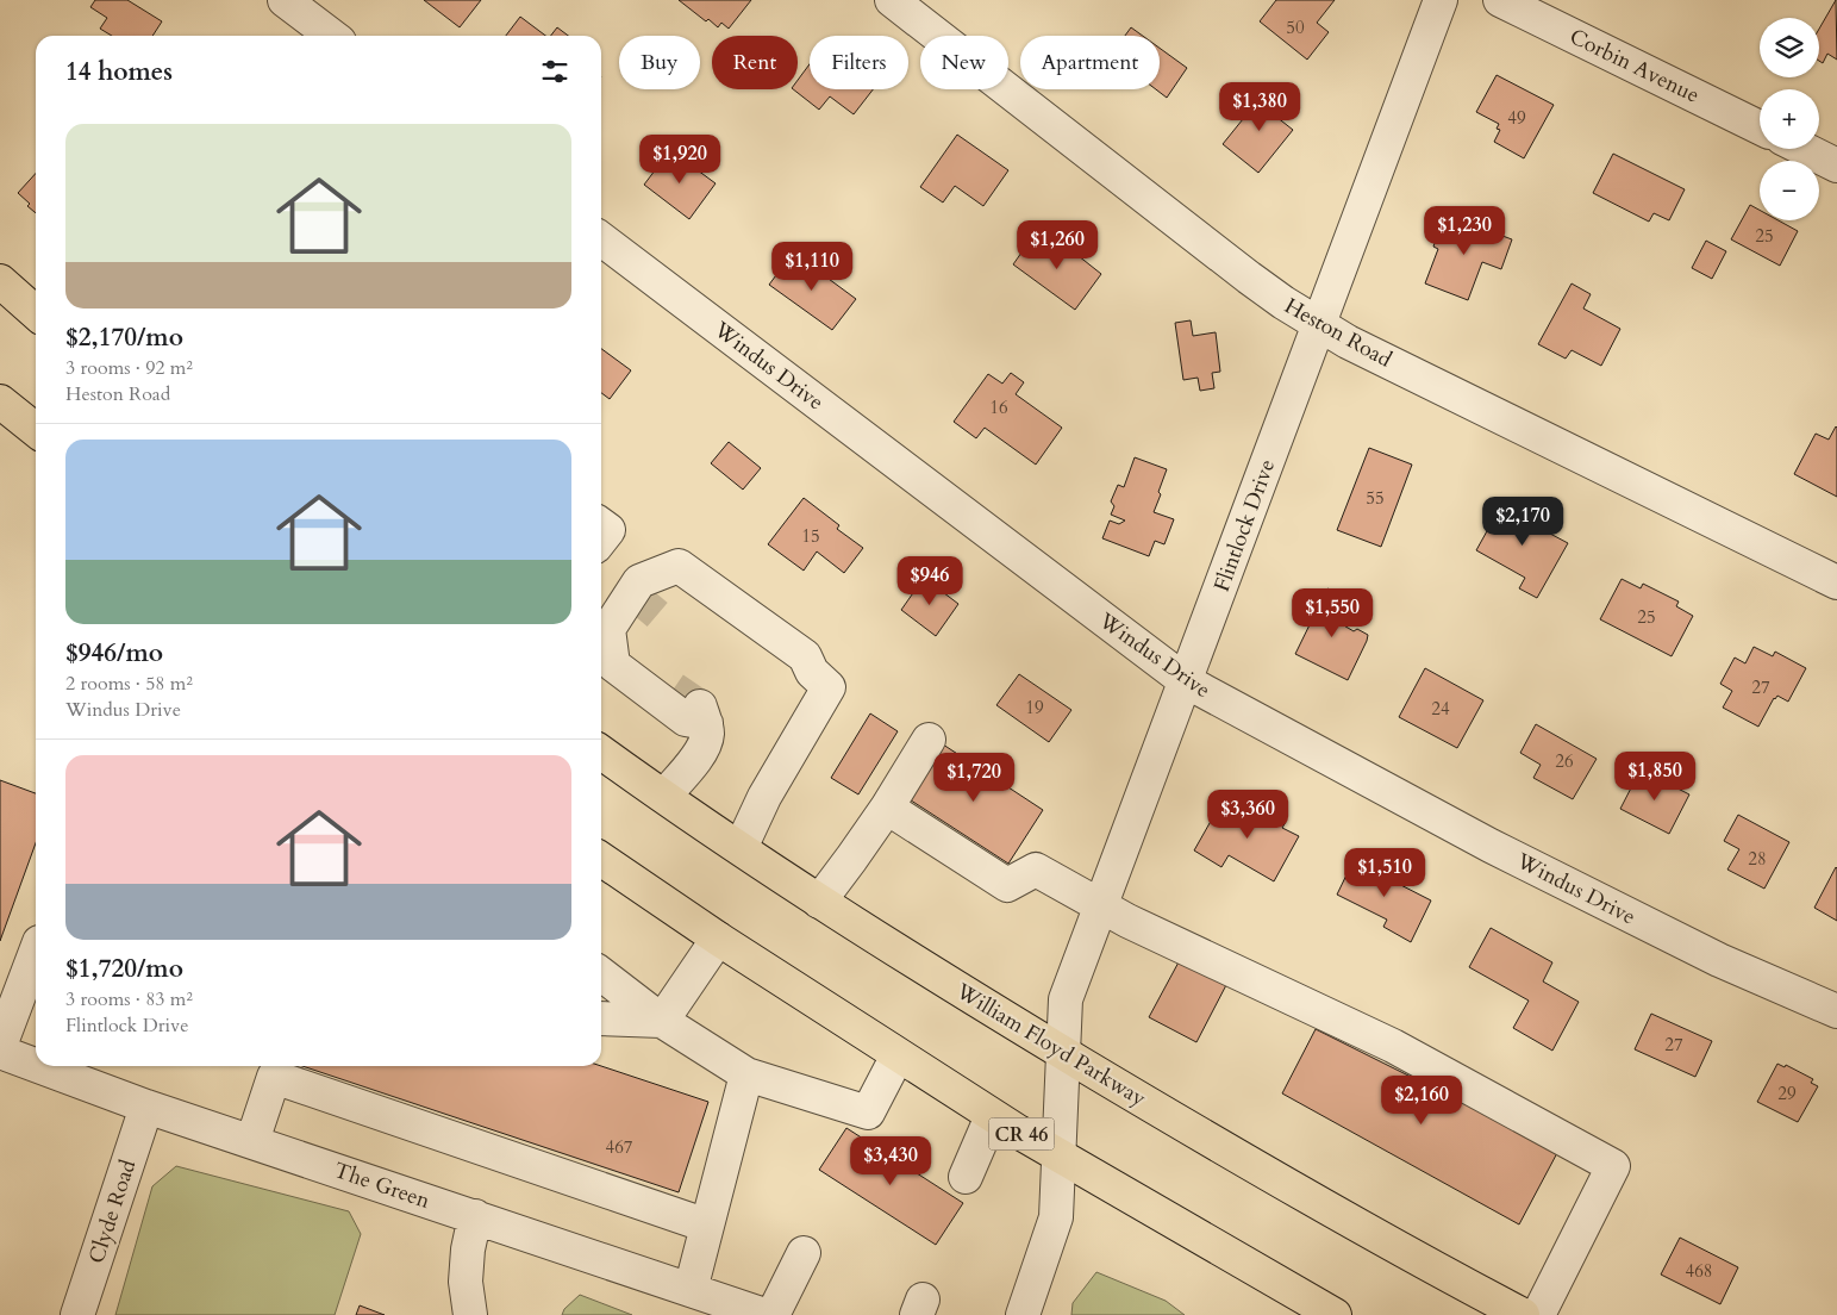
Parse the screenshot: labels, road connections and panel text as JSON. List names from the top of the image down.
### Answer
{
  "streets": {
    "highway": ["William Floyd Parkway", "CR 46"],
    "street": [
      "Corbin Avenue",
      "Heston Road",
      "Windus Drive",
      "Flintlock Drive",
      "The Green",
      "Clyde Road"
    ]
  },
  "crossings": [
    ["Heston Road", "Flintlock Drive"],
    ["Windus Drive", "Flintlock Drive"],
    ["Flintlock Drive", "William Floyd Parkway"],
    ["Flintlock Drive", "CR 46"],
    ["The Green", "Clyde Road"]
  ],
  "house_numbers": [
    "50",
    "49",
    "25",
    "16",
    "55",
    "15",
    "25",
    "27",
    "19",
    "24",
    "26",
    "28",
    "27",
    "29",
    "467",
    "468"
  ],
  "page": {
    "map_buttons": ["+", "−"],
    "chip": [
      "Buy",
      "Rent",
      "Filters",
      "New",
      "Apartment"
    ],
    "heading": "14 homes",
    "price": [
      "$1,380",
      "$1,920",
      "$1,230",
      "$1,260",
      "$1,110",
      "$2,170",
      "$946",
      "$1,550",
      "$1,850",
      "$1,720",
      "$3,360",
      "$1,510",
      "$2,160",
      "$3,430"
    ],
    "list": [
      {
        "name": "$2,170/mo",
        "note": "3 rooms · 92 m² · Heston Road"
      },
      {
        "name": "$946/mo",
        "note": "2 rooms · 58 m² · Windus Drive"
      },
      {
        "name": "$1,720/mo",
        "note": "3 rooms · 83 m² · Flintlock Drive"
      }
    ]
  }
}
